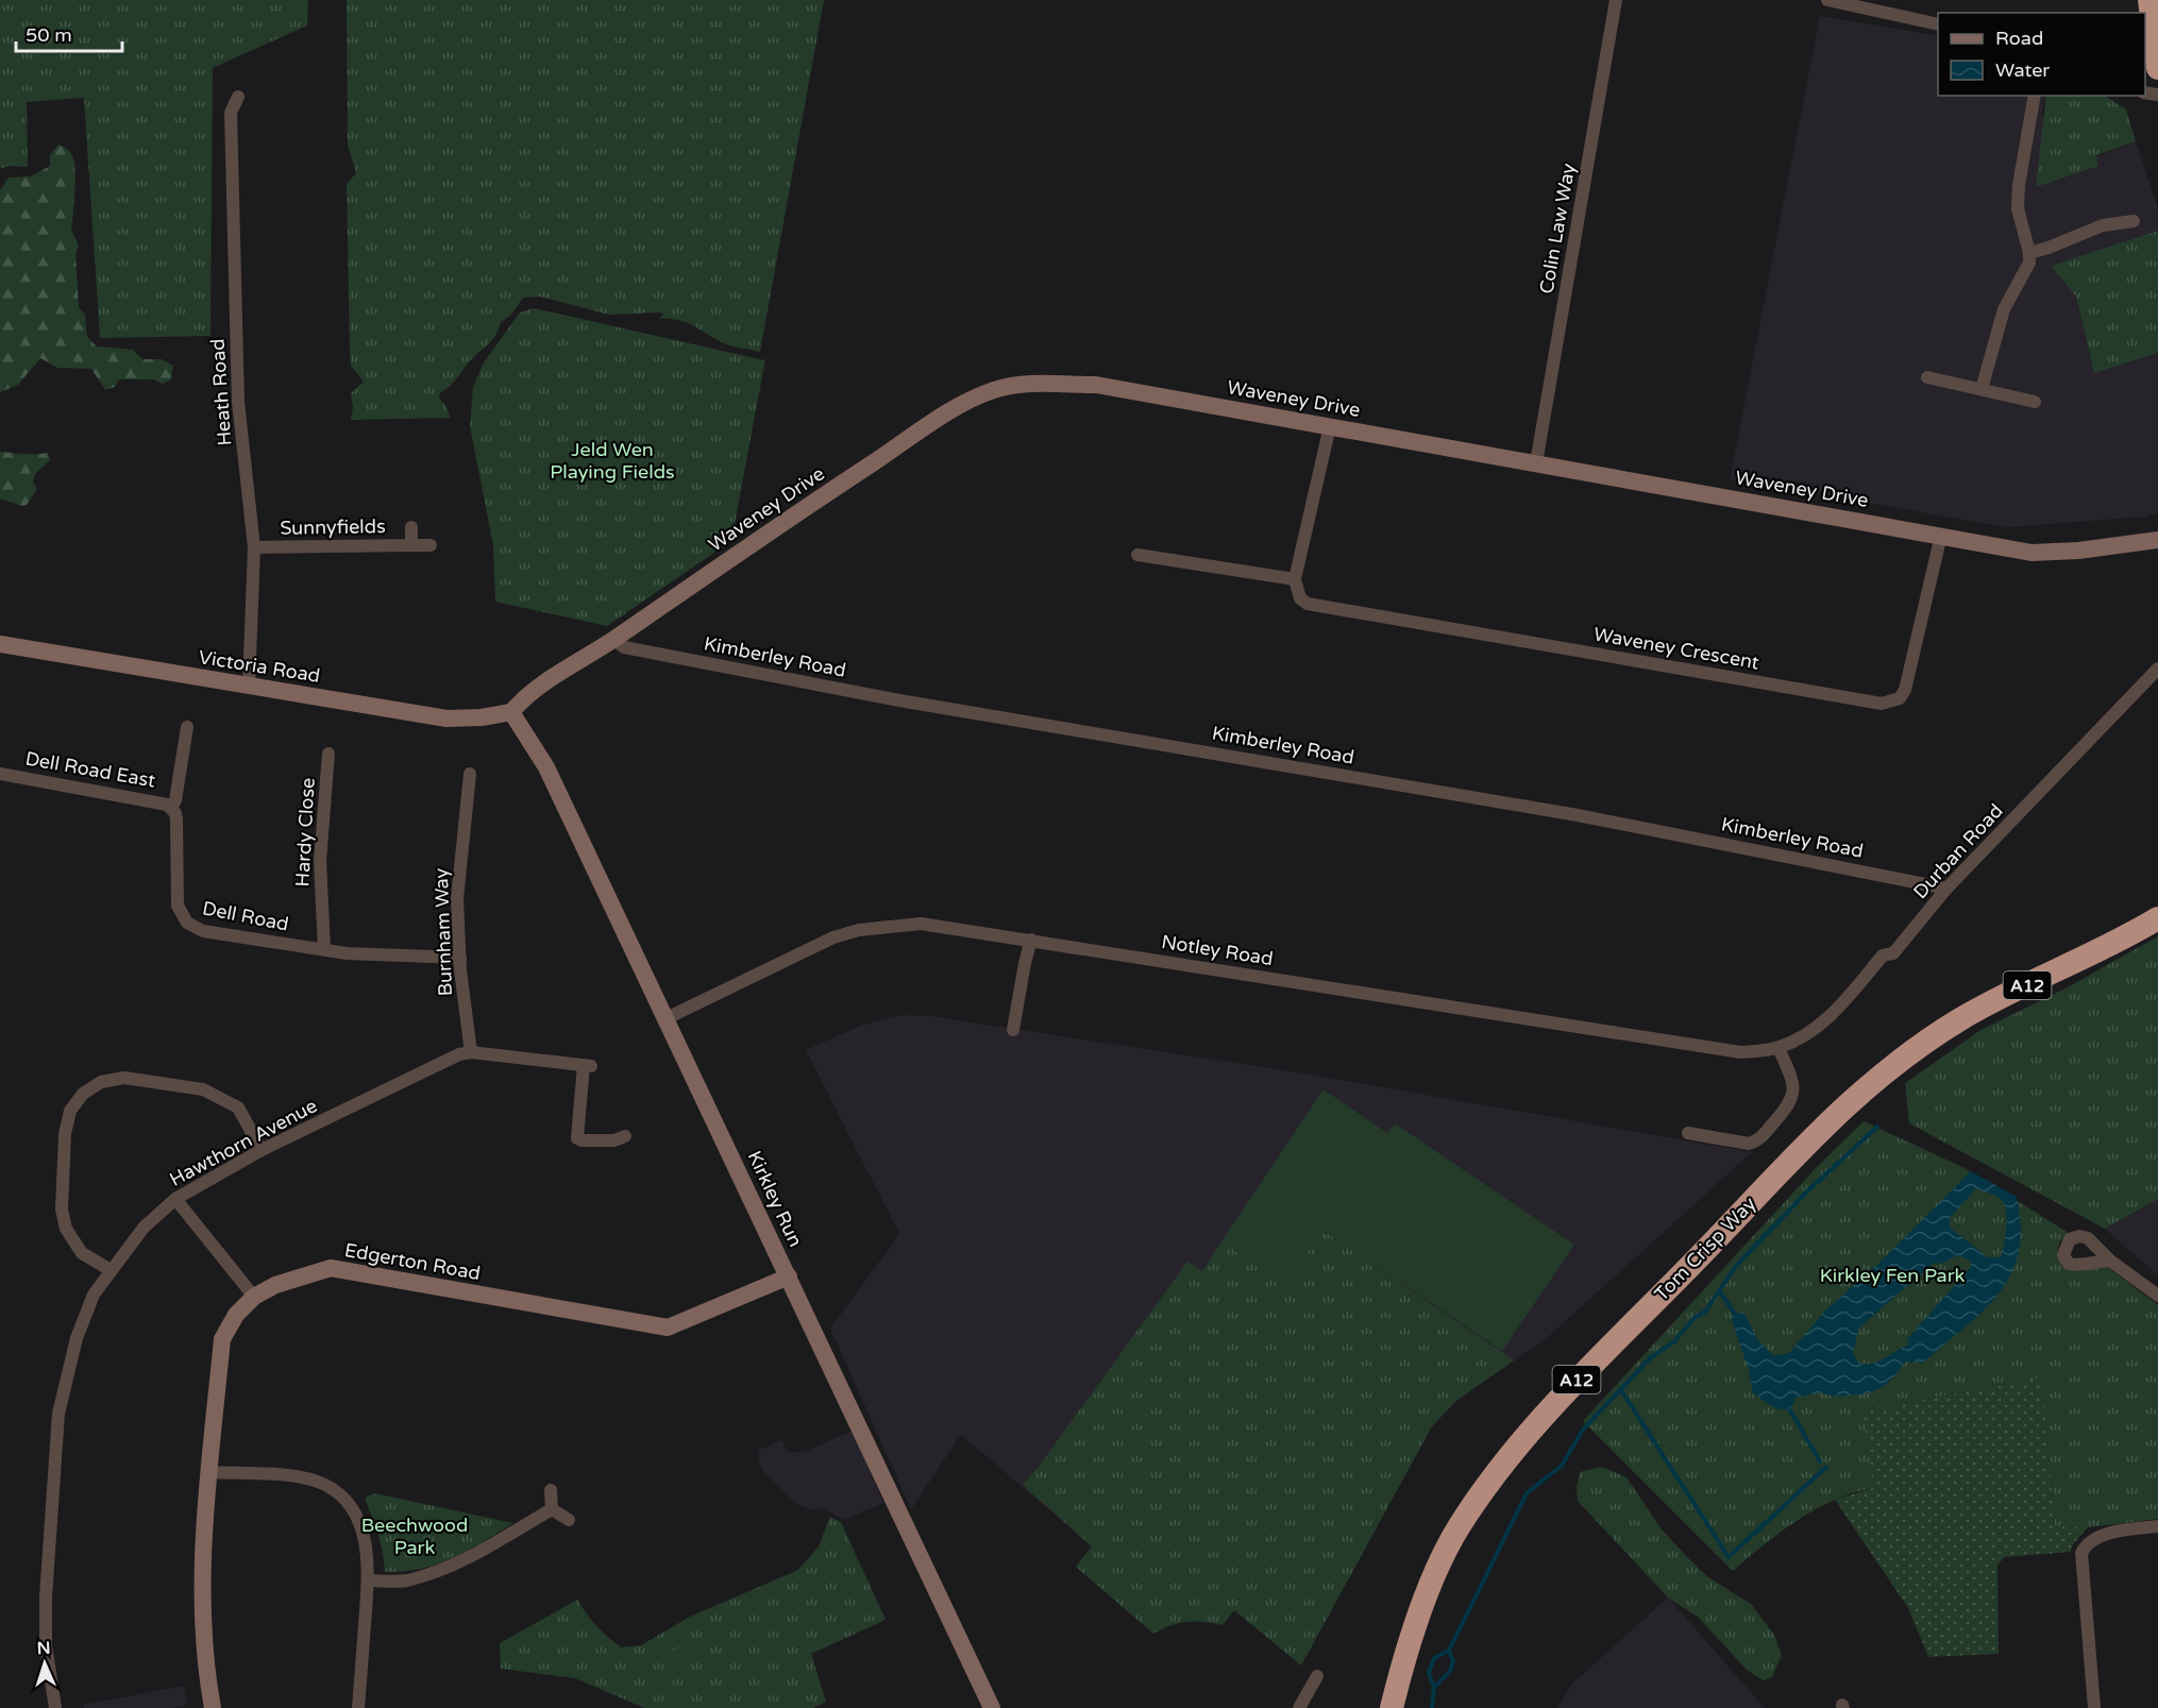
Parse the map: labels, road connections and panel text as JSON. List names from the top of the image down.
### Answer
{
  "streets": {
    "highway": ["A12", "Tom Crisp Way"],
    "main road": [
      "Waveney Drive",
      "Victoria Road",
      "Kirkley Run",
      "Edgerton Road"
    ],
    "street": [
      "Colin Law Way",
      "Heath Road",
      "Sunnyfields",
      "Waveney Crescent",
      "Kimberley Road",
      "Dell Road East",
      "Hardy Close",
      "Durban Road",
      "Dell Road",
      "Burnham Way",
      "Notley Road",
      "Hawthorn Avenue"
    ]
  },
  "crossings": [
    ["Colin Law Way", "Waveney Drive"],
    ["Heath Road", "Sunnyfields"],
    ["Heath Road", "Victoria Road"],
    ["Waveney Drive", "Waveney Crescent"],
    ["Waveney Drive", "Kimberley Road"],
    ["Waveney Drive", "Victoria Road"],
    ["Waveney Drive", "Kirkley Run"],
    ["Kimberley Road", "Durban Road"],
    ["Victoria Road", "Kirkley Run"],
    ["Dell Road East", "Dell Road"],
    ["Hardy Close", "Dell Road"],
    ["Durban Road", "Notley Road"],
    ["Dell Road", "Burnham Way"],
    ["Burnham Way", "Hawthorn Avenue"],
    ["Notley Road", "Kirkley Run"],
    ["Kirkley Run", "Edgerton Road"]
  ],
  "parks": ["Jeld Wen Playing Fields", "Kirkley Fen Park", "Beechwood Park"],
  "legend": ["Road", "Water"],
  "scale_bar": "50 m",
  "north": "top"
}
